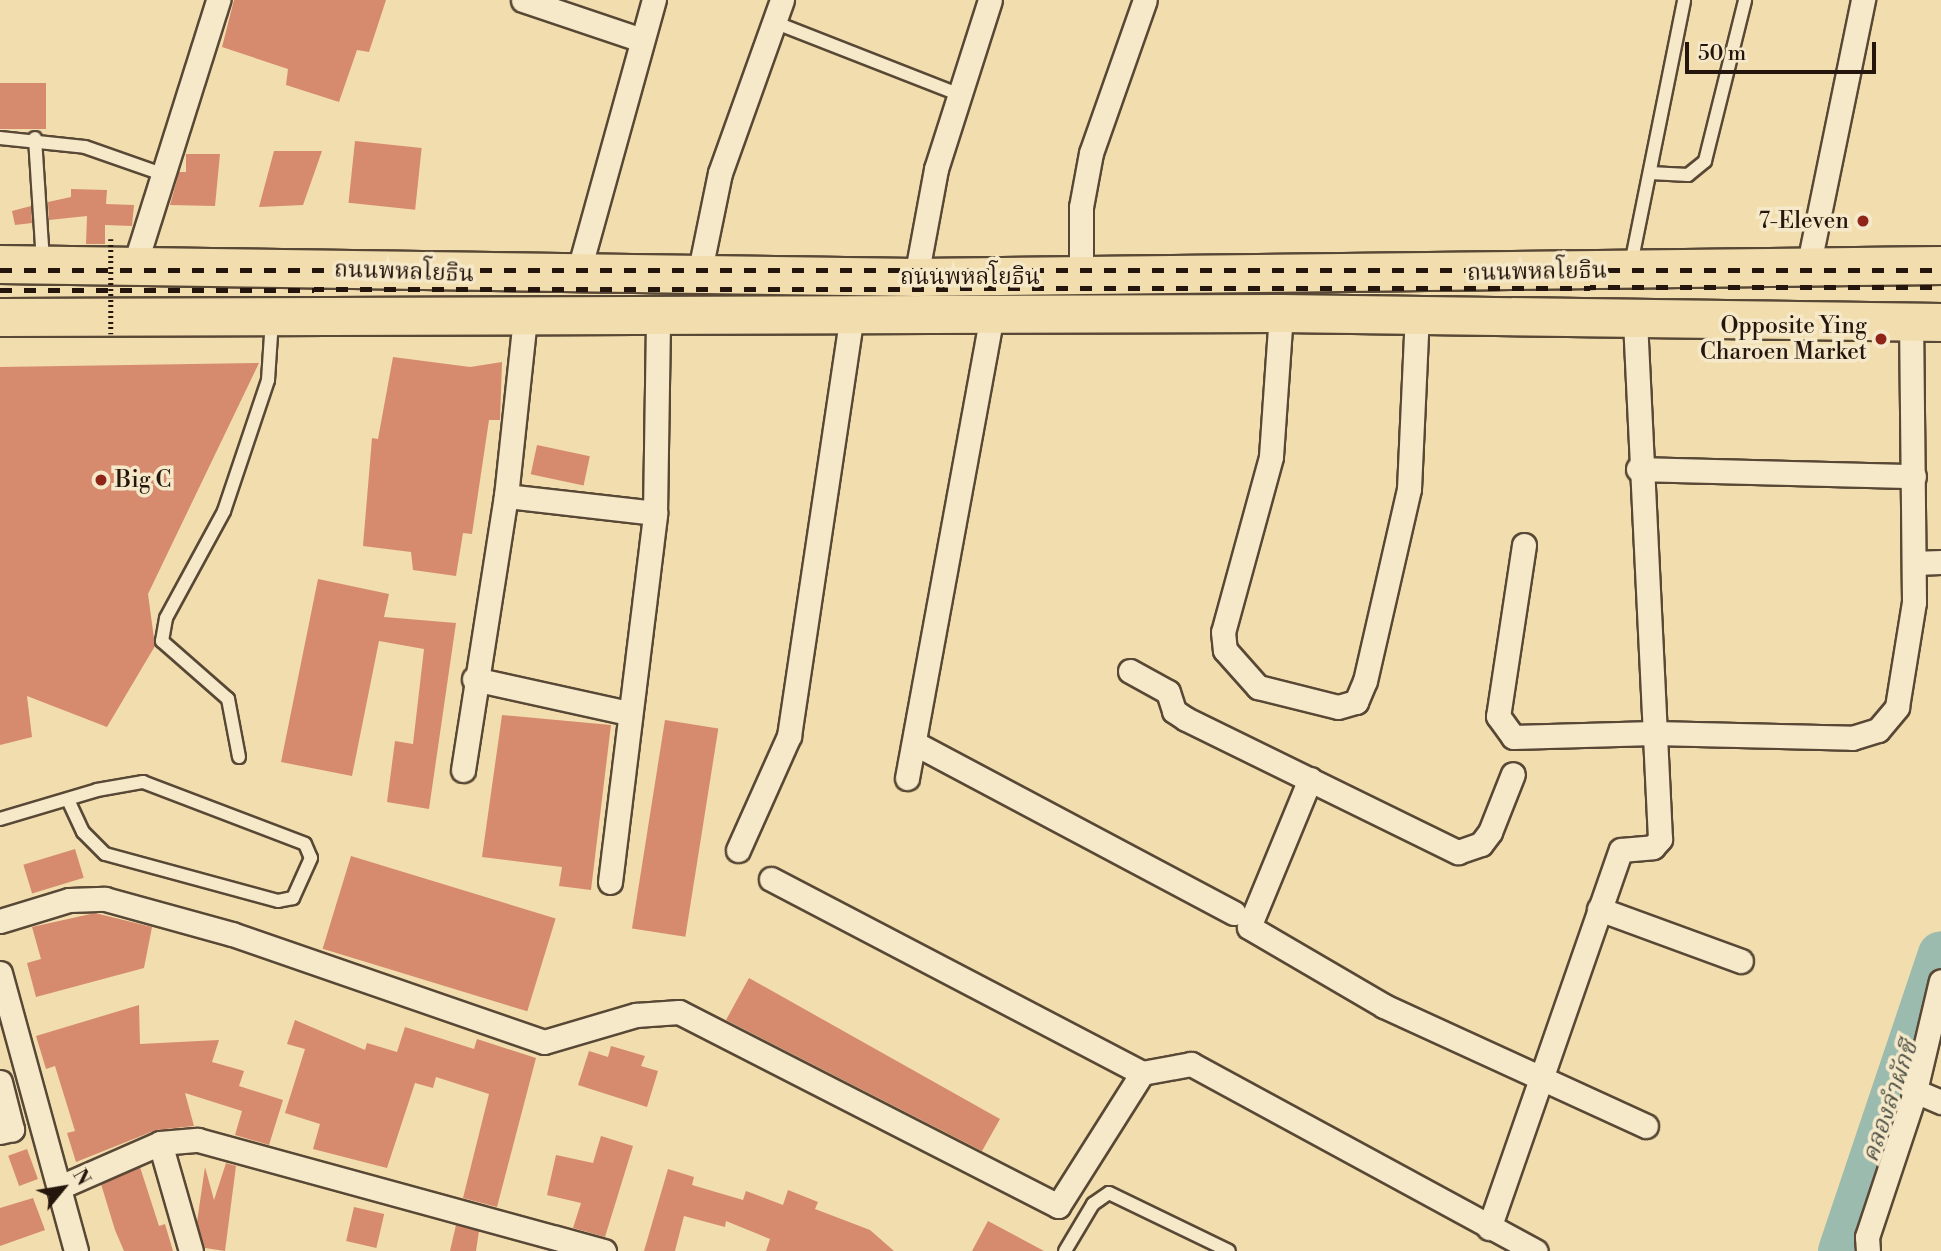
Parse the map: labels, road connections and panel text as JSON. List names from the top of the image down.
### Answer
{
  "streets": {
    "main road": ["ถนนพหลโยธิน"]
  },
  "water": ["คลองลำผักชี"],
  "places": ["7-Eleven", "Opposite Ying Charoen Market", "Big C"],
  "scale_bar": "50 m",
  "north": "top right"
}
